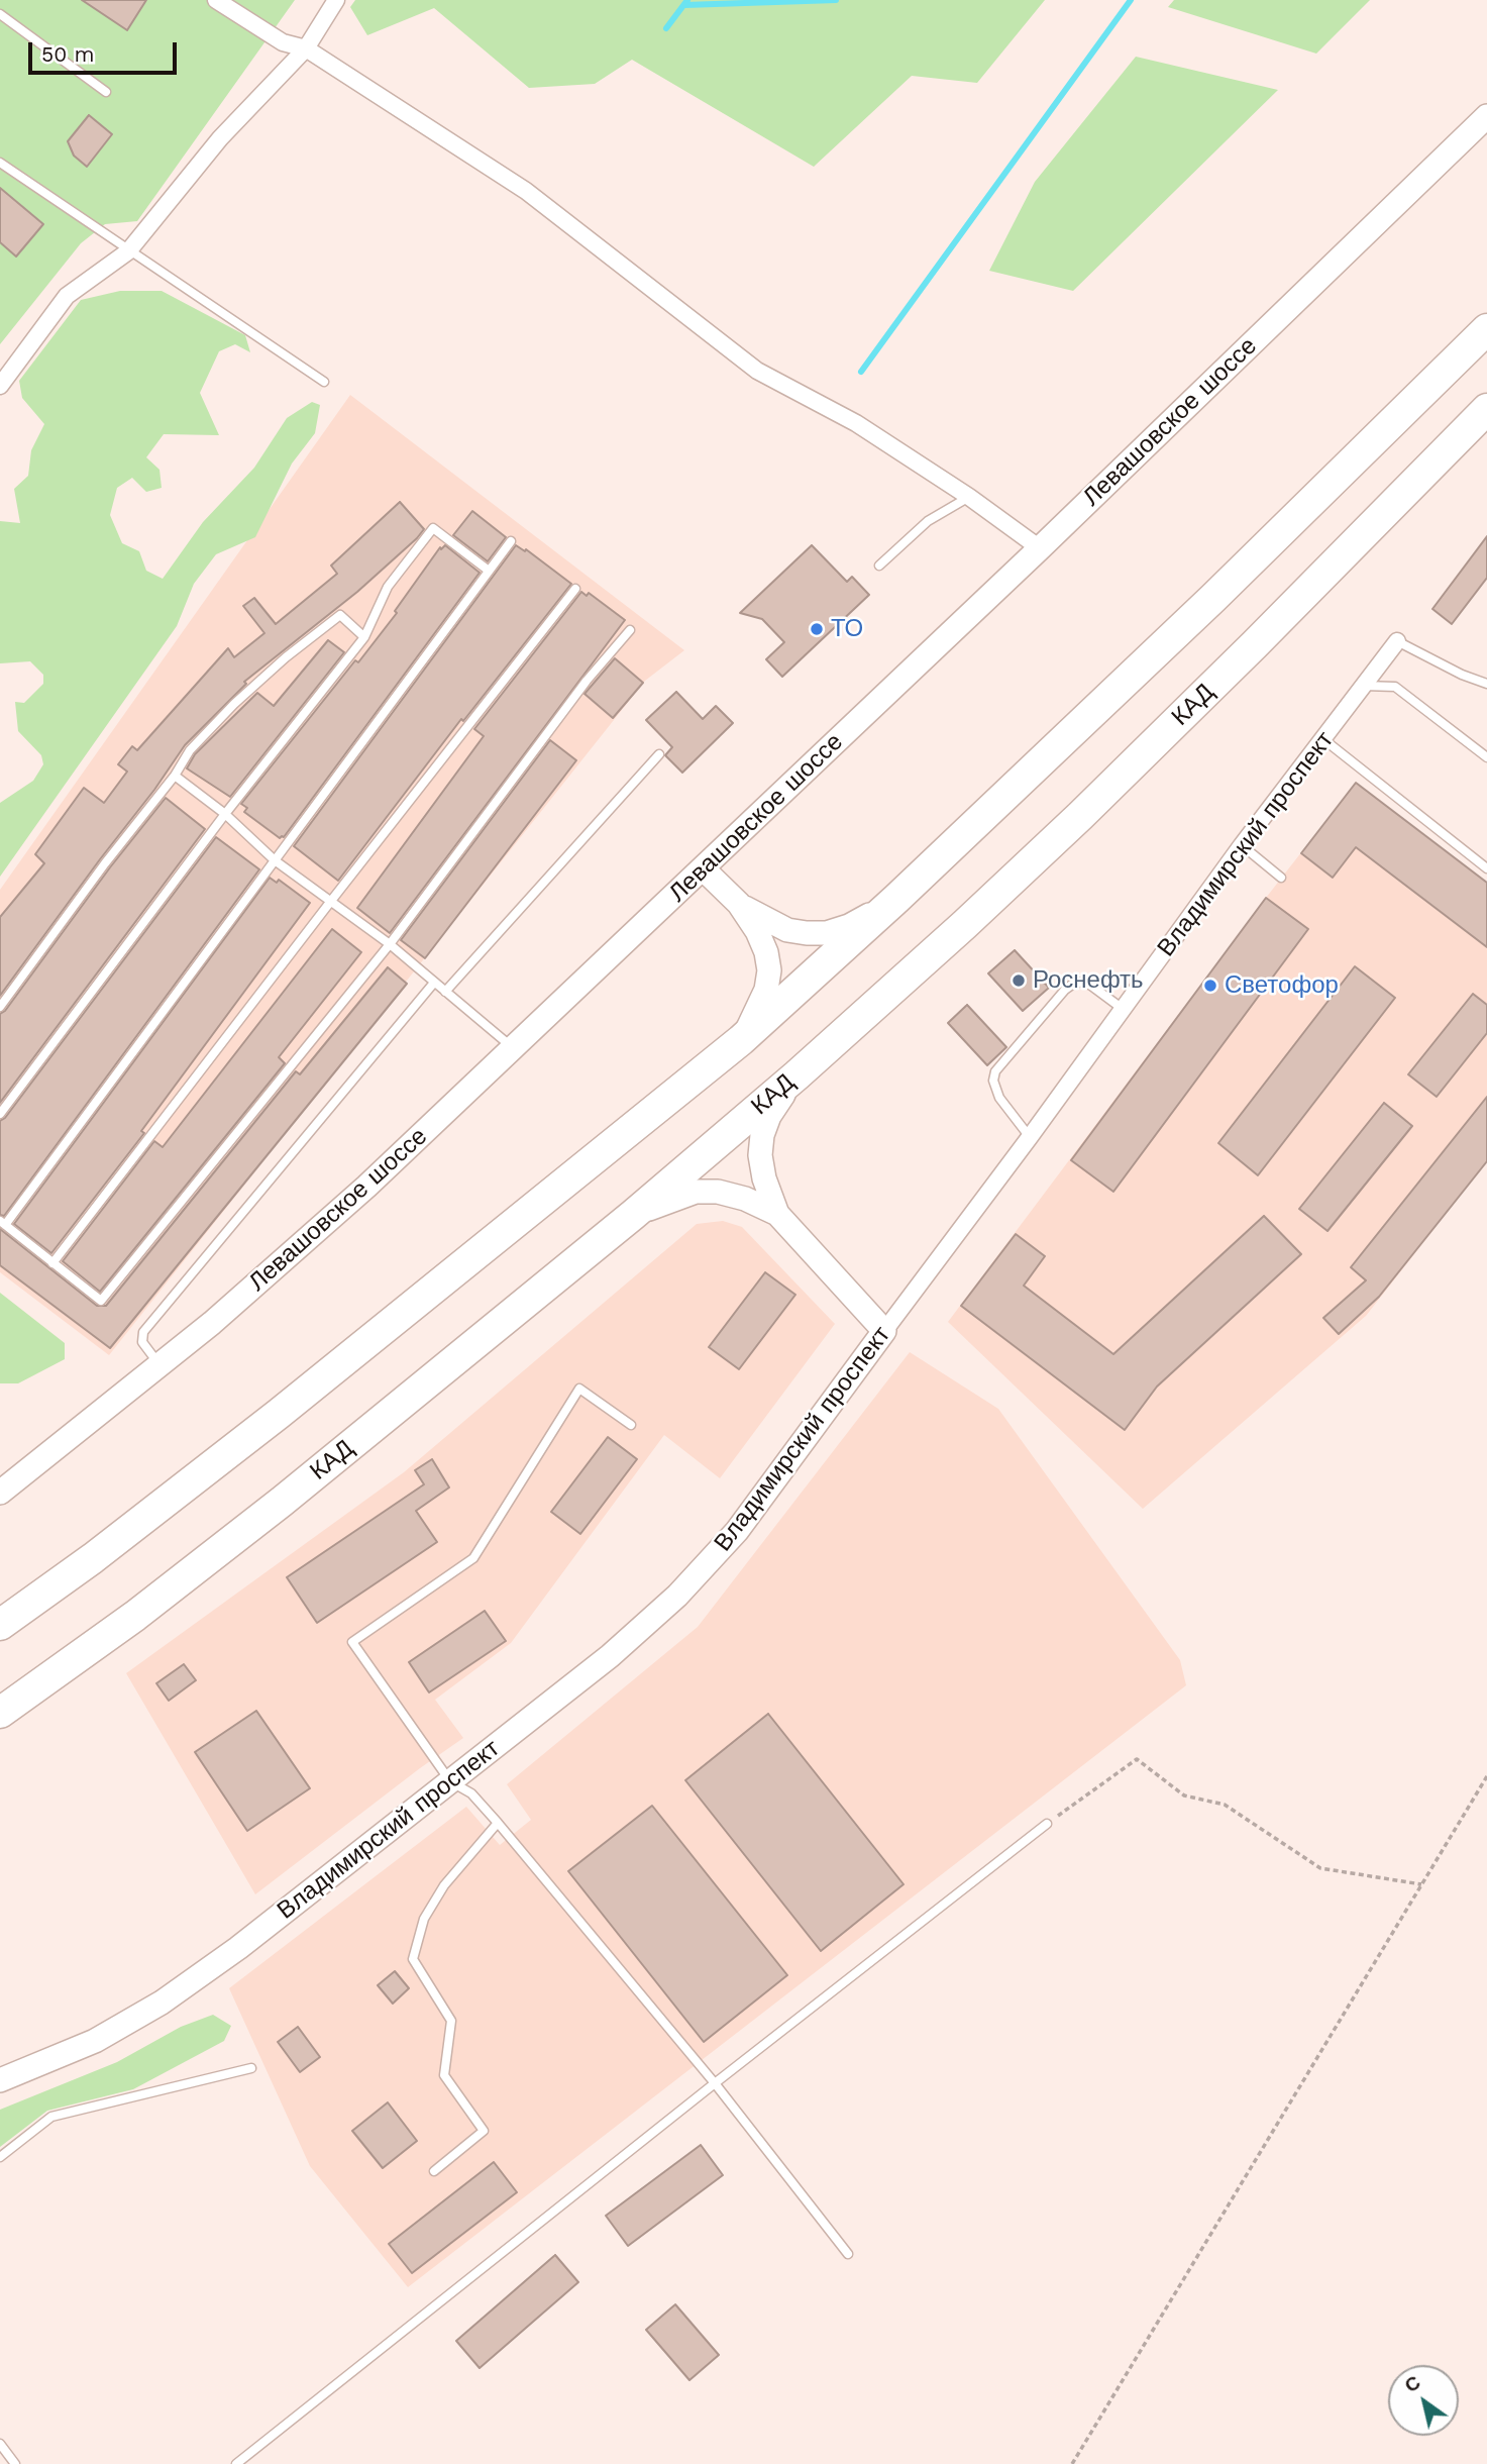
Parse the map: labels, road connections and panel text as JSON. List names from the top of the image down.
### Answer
{
  "streets": {
    "highway": ["КАД"],
    "main road": ["Левашовское шоссе", "Владимирский проспект"]
  },
  "places": ["ТО", "Роснефть", "Светофор"],
  "scale_bar": "50 m",
  "north": "top left"
}
